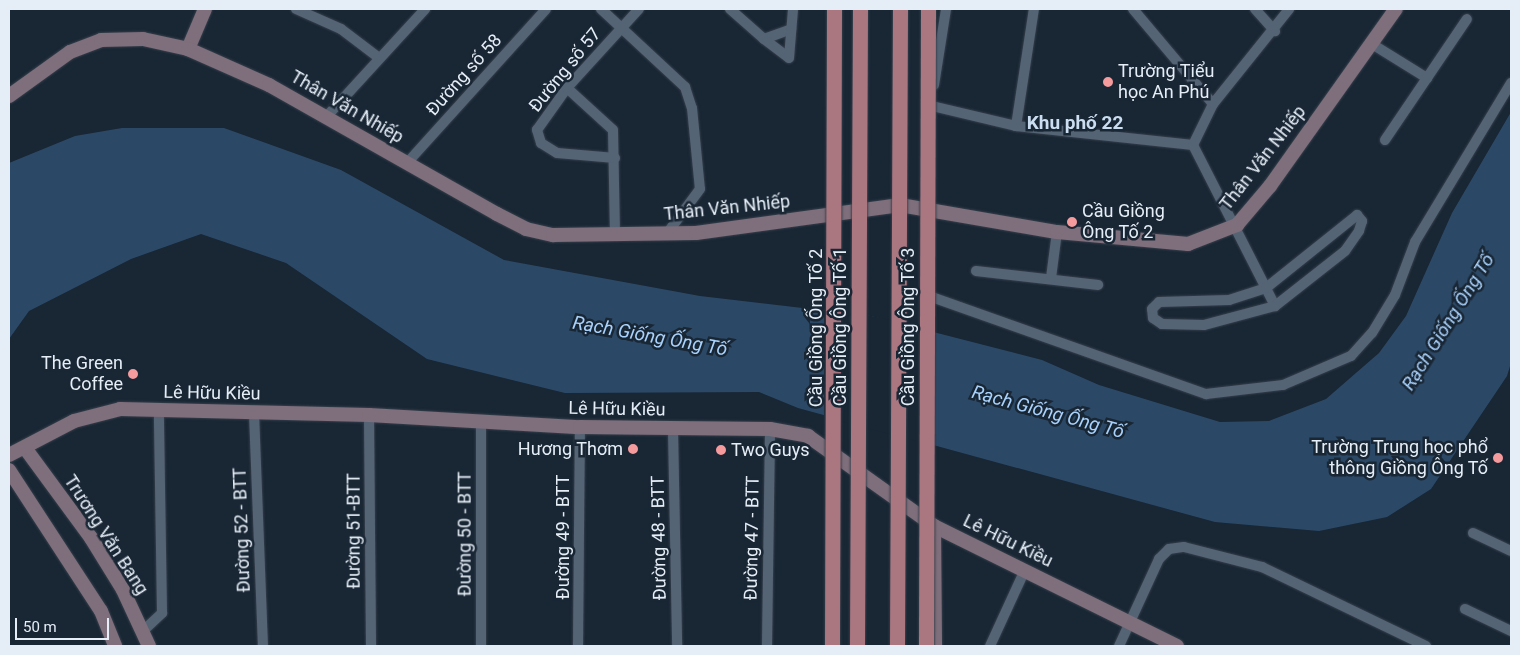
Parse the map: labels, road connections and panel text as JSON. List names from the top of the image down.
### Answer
{
  "streets": {
    "main road": ["Cầu Giồng Ông Tố 1", "Cầu Giồng Ông Tố 3", "Cầu Giồng Ống Tố 2"],
    "street": [
      "Đường số 57",
      "Đường số 58",
      "Thân Văn Nhiếp",
      "Lê Hữu Kiều",
      "Đường 52 - BTT",
      "Đường 51-BTT",
      "Đường 50 - BTT",
      "Trương Văn Bang",
      "Đường 49 - BTT",
      "Đường 48 - BTT",
      "Đường 47 - BTT"
    ]
  },
  "crossings": [
    ["Đường số 58", "Thân Văn Nhiếp"],
    ["Lê Hữu Kiều", "Đường 52 - BTT"],
    ["Lê Hữu Kiều", "Đường 51-BTT"],
    ["Lê Hữu Kiều", "Đường 50 - BTT"],
    ["Lê Hữu Kiều", "Trương Văn Bang"],
    ["Lê Hữu Kiều", "Đường 49 - BTT"],
    ["Lê Hữu Kiều", "Đường 48 - BTT"],
    ["Lê Hữu Kiều", "Đường 47 - BTT"]
  ],
  "districts": ["Khu phố 22"],
  "water": ["Rạch Giống Ống Tố"],
  "places": [
    "Trường Tiểu học An Phú",
    "Cầu Giồng Ông Tố 2",
    "The Green Coffee",
    "Hương Thơm",
    "Two Guys",
    "Trường Trung học phổ thông Giồng Ông Tố"
  ],
  "scale_bar": "50 m"
}
